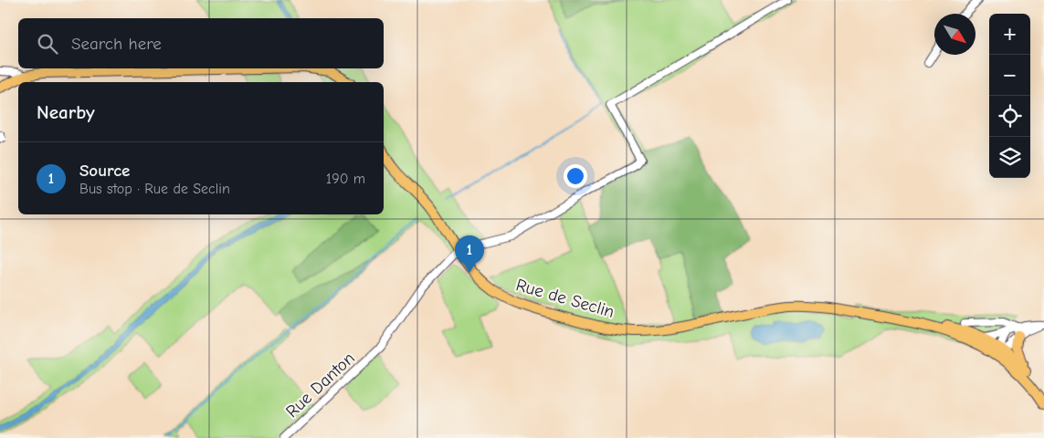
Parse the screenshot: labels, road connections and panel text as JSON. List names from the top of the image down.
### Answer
{
  "streets": {
    "main road": ["Rue de Seclin"],
    "street": ["Rue Danton"]
  },
  "crossings": [
    ["Rue de Seclin", "Rue Danton"]
  ],
  "north": "bottom right",
  "page": {
    "map_buttons": ["+", "−"],
    "search": "Search here",
    "heading": "Nearby",
    "list": [
      {
        "mark": "1",
        "name": "Source",
        "note": "Bus stop · Rue de Seclin",
        "value": "190 m"
      }
    ],
    "pins": "1"
  }
}
